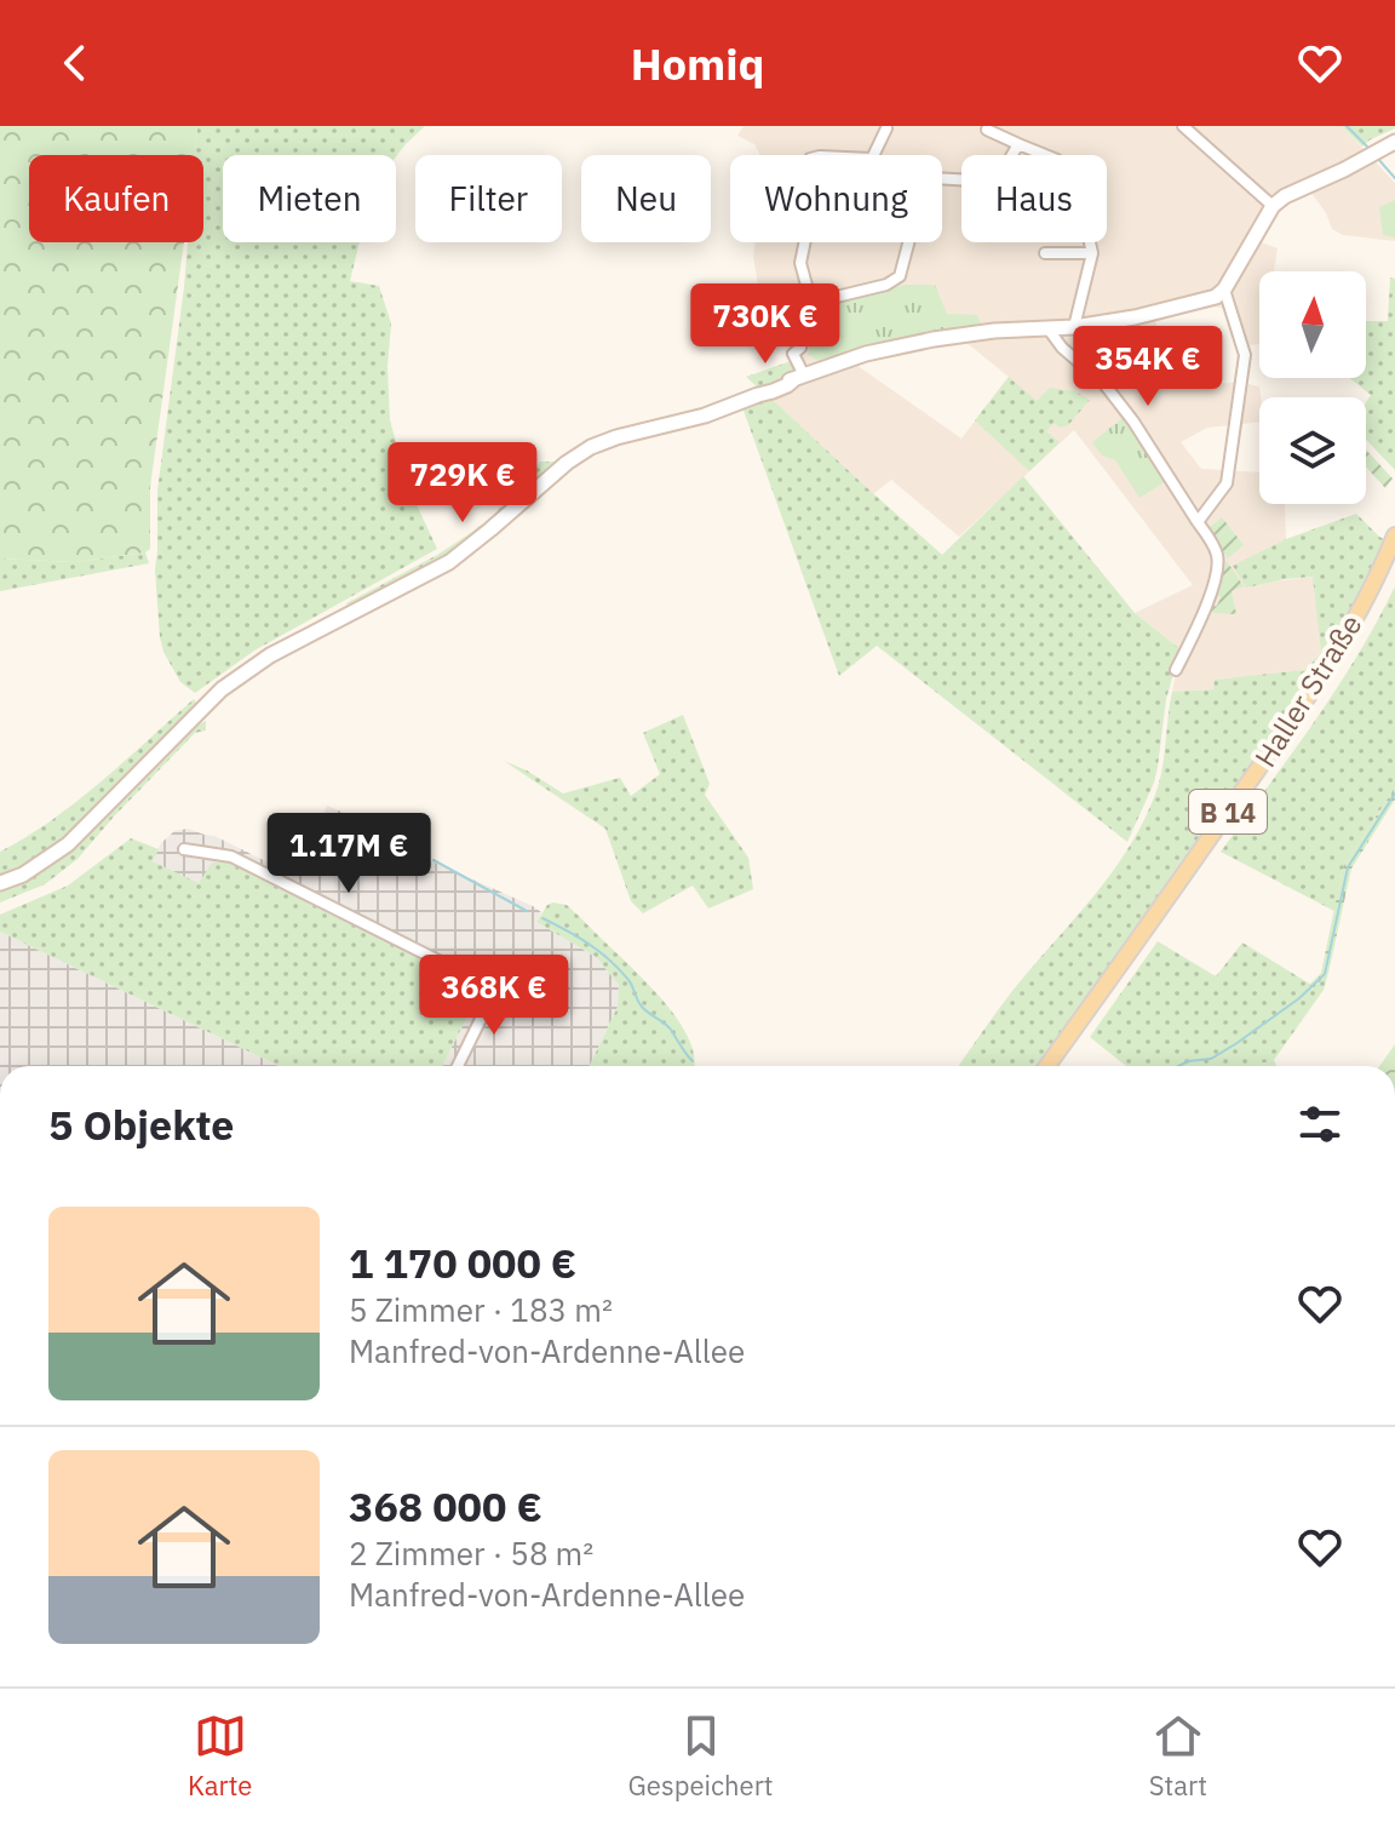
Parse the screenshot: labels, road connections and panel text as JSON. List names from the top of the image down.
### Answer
{
  "streets": {
    "main road": ["Haller Straße", "B 14"]
  },
  "north": "top",
  "page": {
    "header": "Homiq",
    "chip": [
      "Kaufen",
      "Mieten",
      "Filter",
      "Neu",
      "Wohnung",
      "Haus"
    ],
    "price": [
      "730K €",
      "354K €",
      "729K €",
      "1.17M €",
      "368K €"
    ],
    "heading": "5 Objekte",
    "list": [
      {
        "name": "1 170 000 €",
        "note": "5 Zimmer · 183 m² · Manfred-von-Ardenne-Allee"
      },
      {
        "name": "368 000 €",
        "note": "2 Zimmer · 58 m² · Manfred-von-Ardenne-Allee"
      }
    ],
    "tabs": ["Karte", "Gespeichert", "Start"]
  }
}
